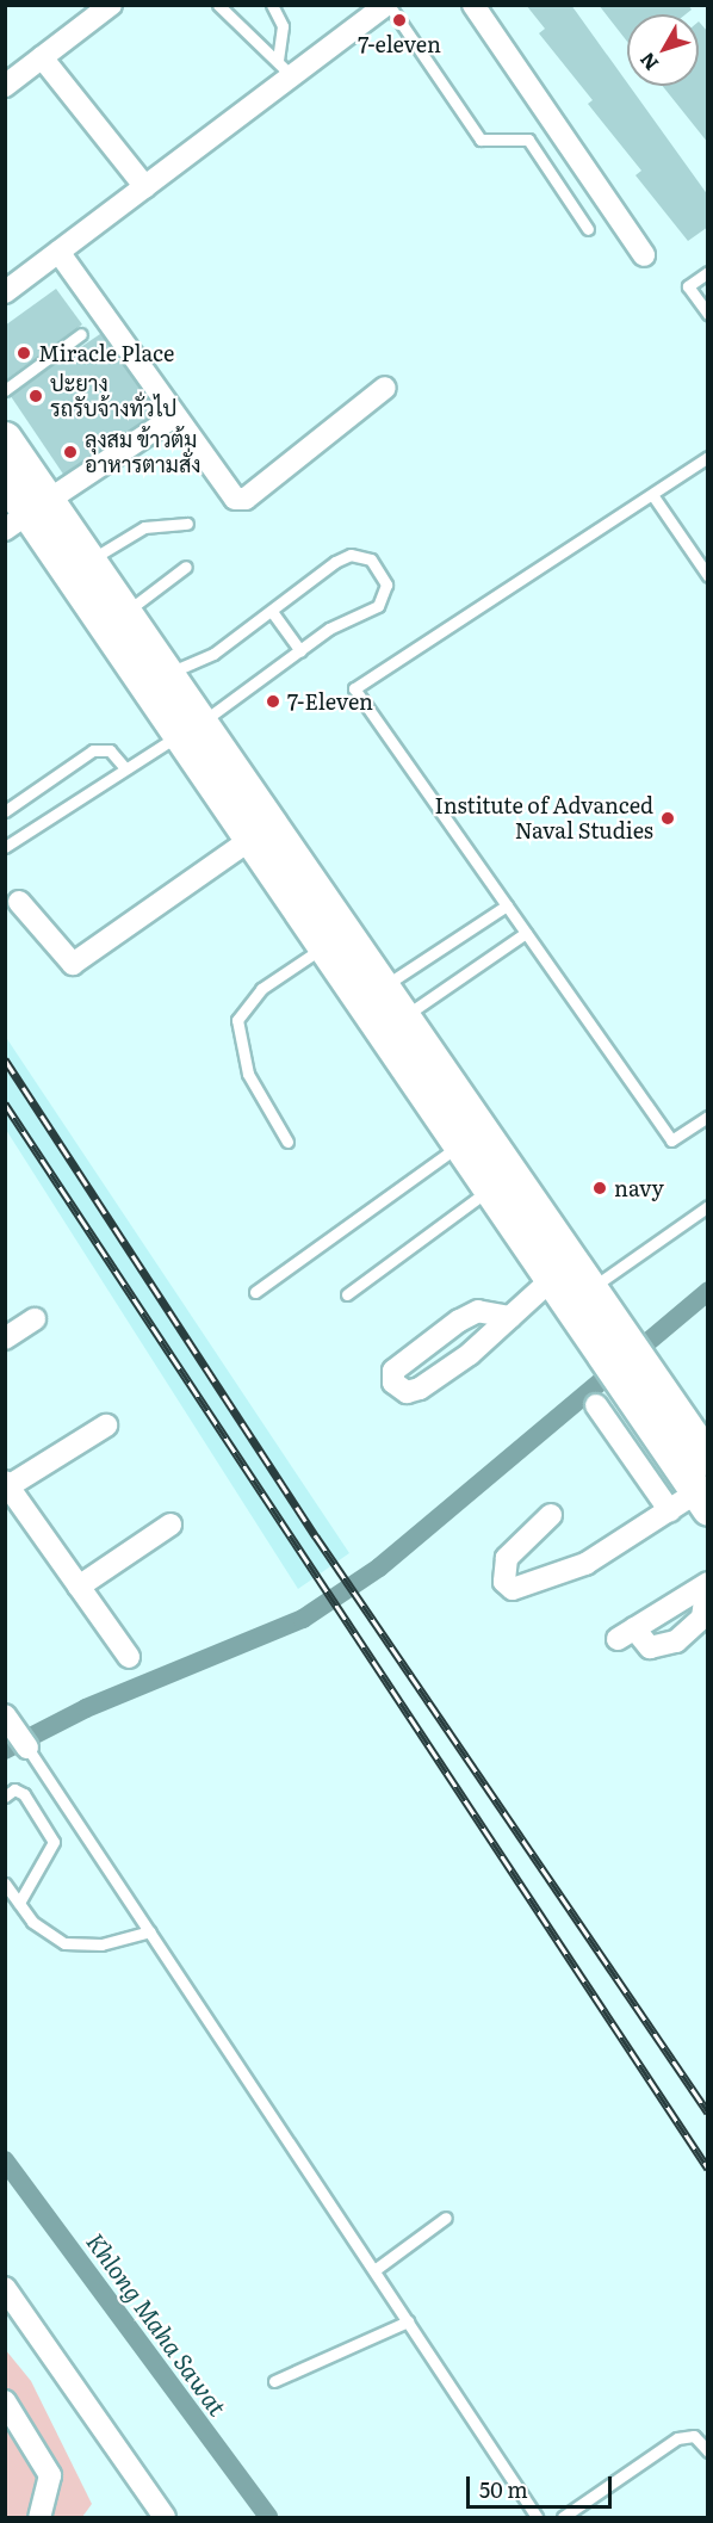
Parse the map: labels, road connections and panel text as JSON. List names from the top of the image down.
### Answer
{
  "water": ["Khlong Maha Sawat"],
  "places": [
    "7-eleven",
    "Miracle Place",
    "ปะยาง รถรับจ้างทั่วไป",
    "ลุงสม ข้าวต้ม อาหารตามสั่ง",
    "7-Eleven",
    "Institute of Advanced Naval Studies",
    "navy"
  ],
  "scale_bar": "50 m",
  "north": "bottom left"
}
